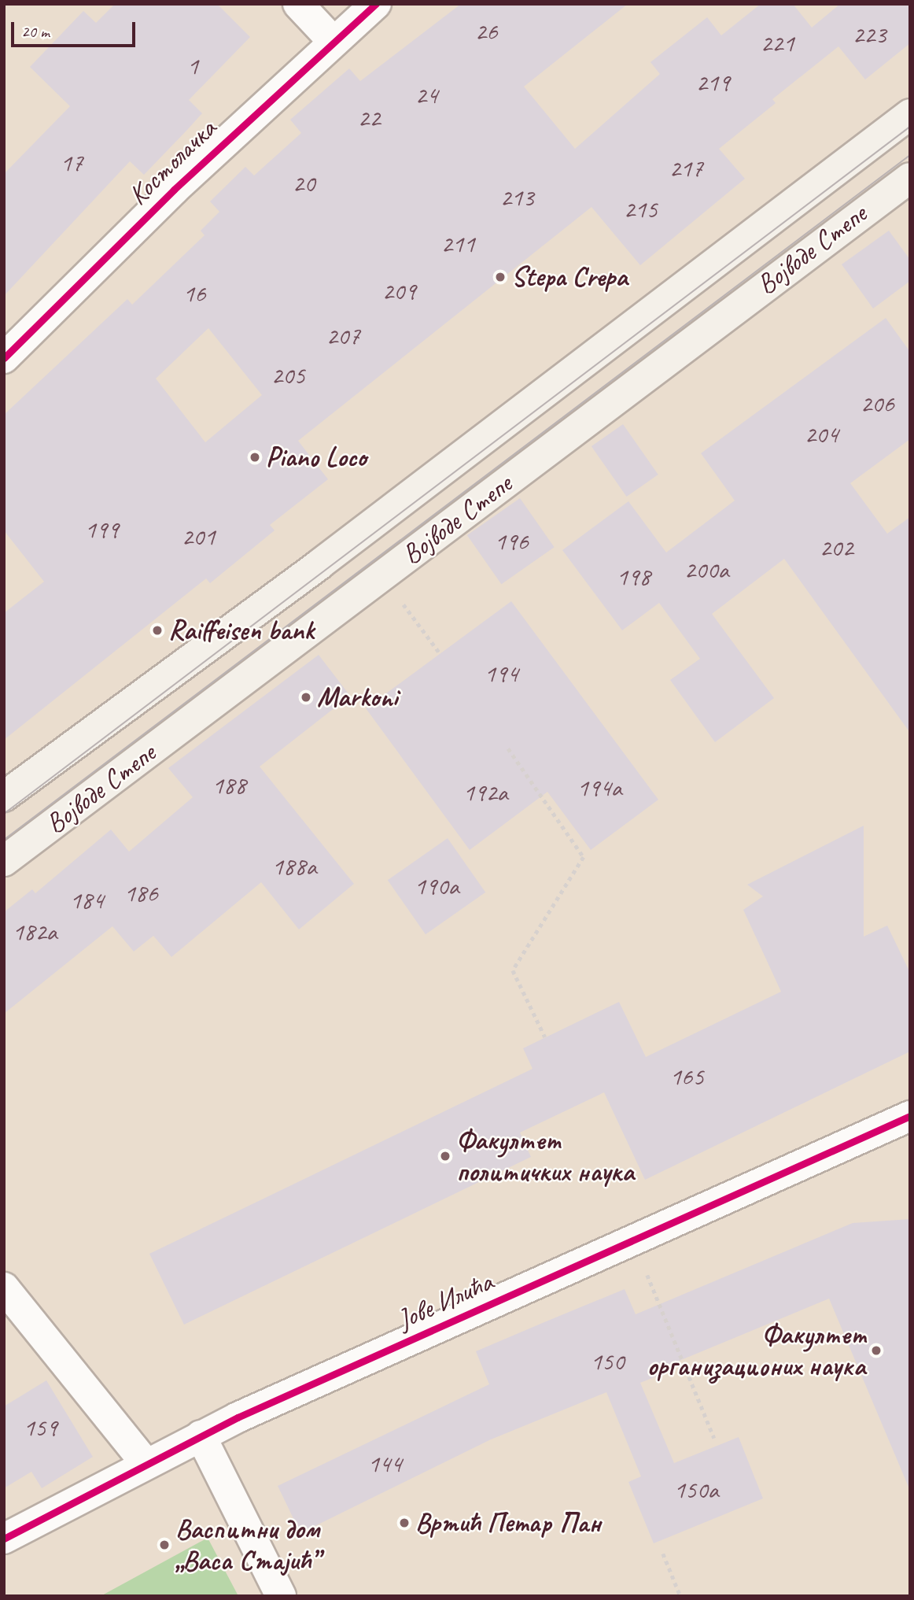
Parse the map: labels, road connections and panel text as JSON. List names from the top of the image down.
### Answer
{
  "streets": {
    "main road": ["Војводе Степе"],
    "street": ["Костолачка", "Јове Илића"]
  },
  "places": [
    "Stepa Crepa",
    "Piano Loco",
    "Raiffeisen bank",
    "Markoni",
    "Факултет политичких наука",
    "Факултет организационих наука",
    "Вртић Петар Пан",
    "Васпитни дом „Васа Стајић”"
  ],
  "house_numbers": [
    "26",
    "223",
    "221",
    "1",
    "219",
    "24",
    "22",
    "17",
    "217",
    "20",
    "213",
    "215",
    "211",
    "209",
    "16",
    "207",
    "205",
    "206",
    "204",
    "199",
    "201",
    "196",
    "202",
    "200a",
    "198",
    "194",
    "188",
    "194a",
    "192a",
    "188a",
    "190a",
    "186",
    "184",
    "182a",
    "165",
    "150",
    "159",
    "144",
    "150a"
  ],
  "scale_bar": "20 m"
}
